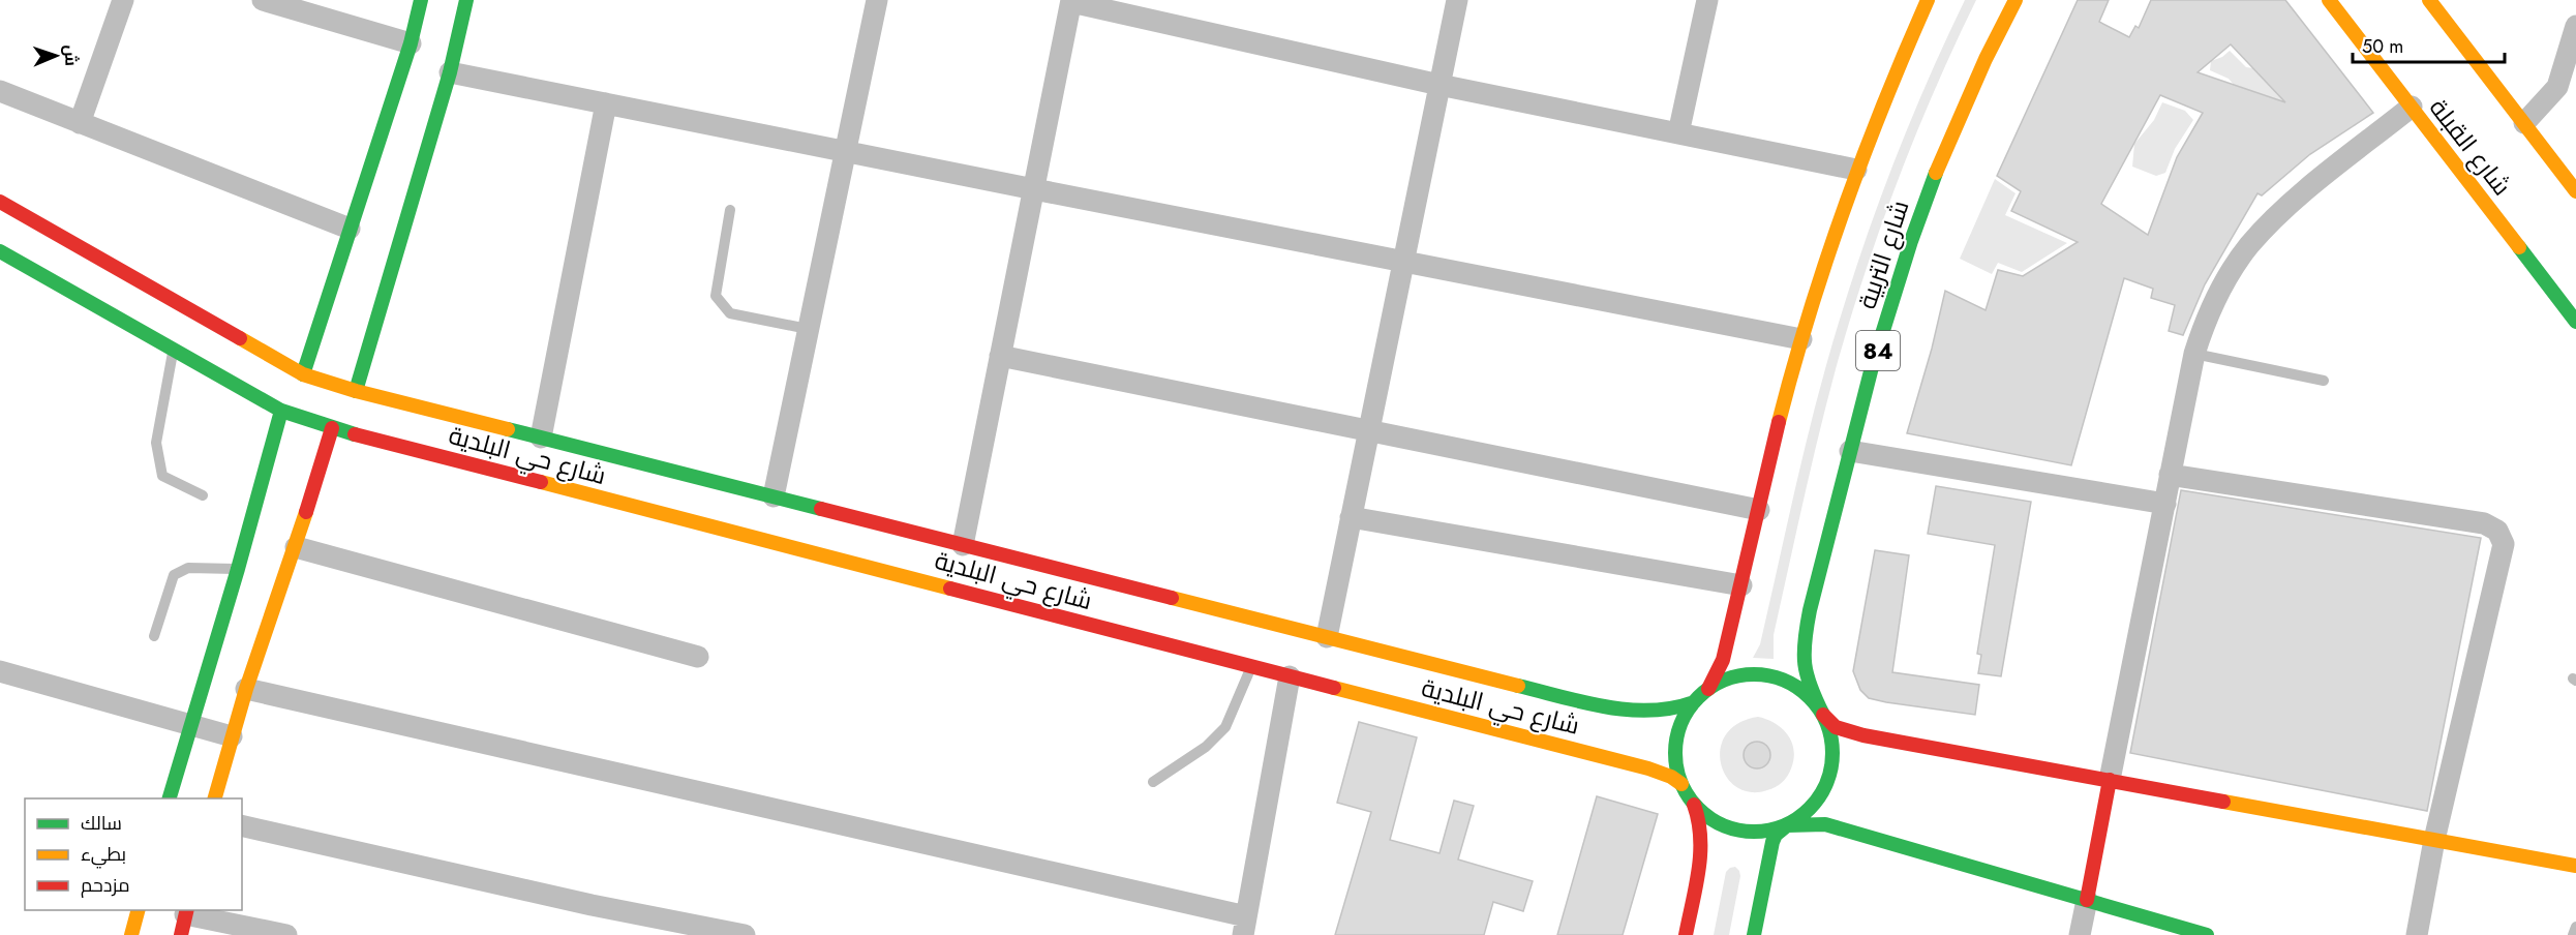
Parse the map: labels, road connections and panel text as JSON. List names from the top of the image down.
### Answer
{
  "streets": {
    "main road": [
      "شارع القبلة",
      "شارع التربية",
      "84",
      "شارع حي البلدية"
    ]
  },
  "crossings": [
    ["شارع التربية", "84"],
    ["شارع التربية", "شارع حي البلدية"],
    ["84", "شارع حي البلدية"]
  ],
  "legend": ["سالك", "بطيء", "مزدحم"],
  "scale_bar": "50 m",
  "north": "right"
}
